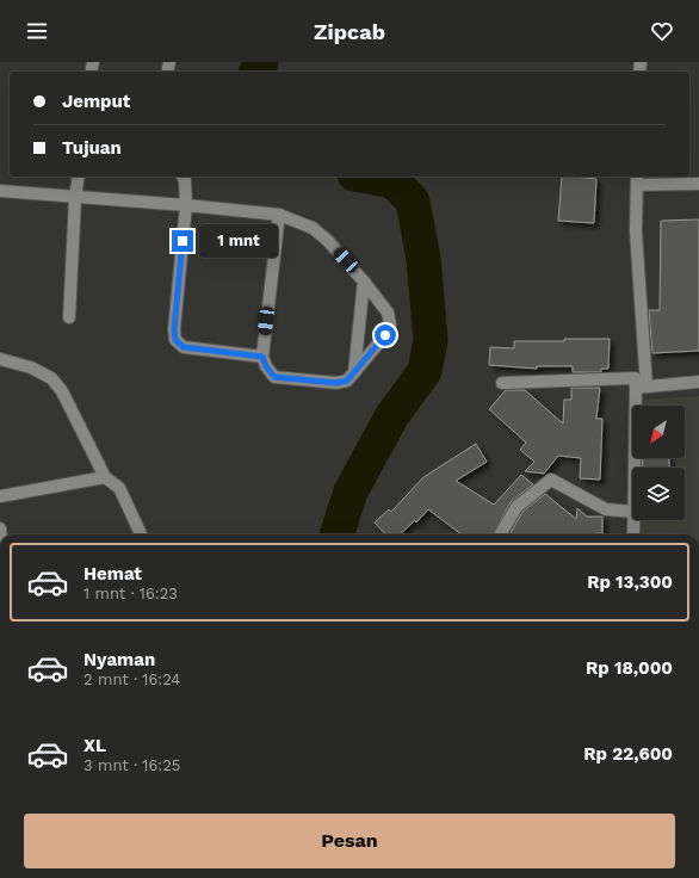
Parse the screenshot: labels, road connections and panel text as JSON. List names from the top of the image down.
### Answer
{
  "north": "bottom left",
  "page": {
    "header": "Zipcab",
    "banner": ["Jemput", "Tujuan"],
    "bubble": "1 mnt",
    "list": [
      {
        "name": "Hemat",
        "note": "1 mnt · 16:23",
        "value": "Rp 13,300"
      },
      {
        "name": "Nyaman",
        "note": "2 mnt · 16:24",
        "value": "Rp 18,000"
      },
      {
        "name": "XL",
        "note": "3 mnt · 16:25",
        "value": "Rp 22,600"
      }
    ],
    "buttons": "Pesan"
  }
}
